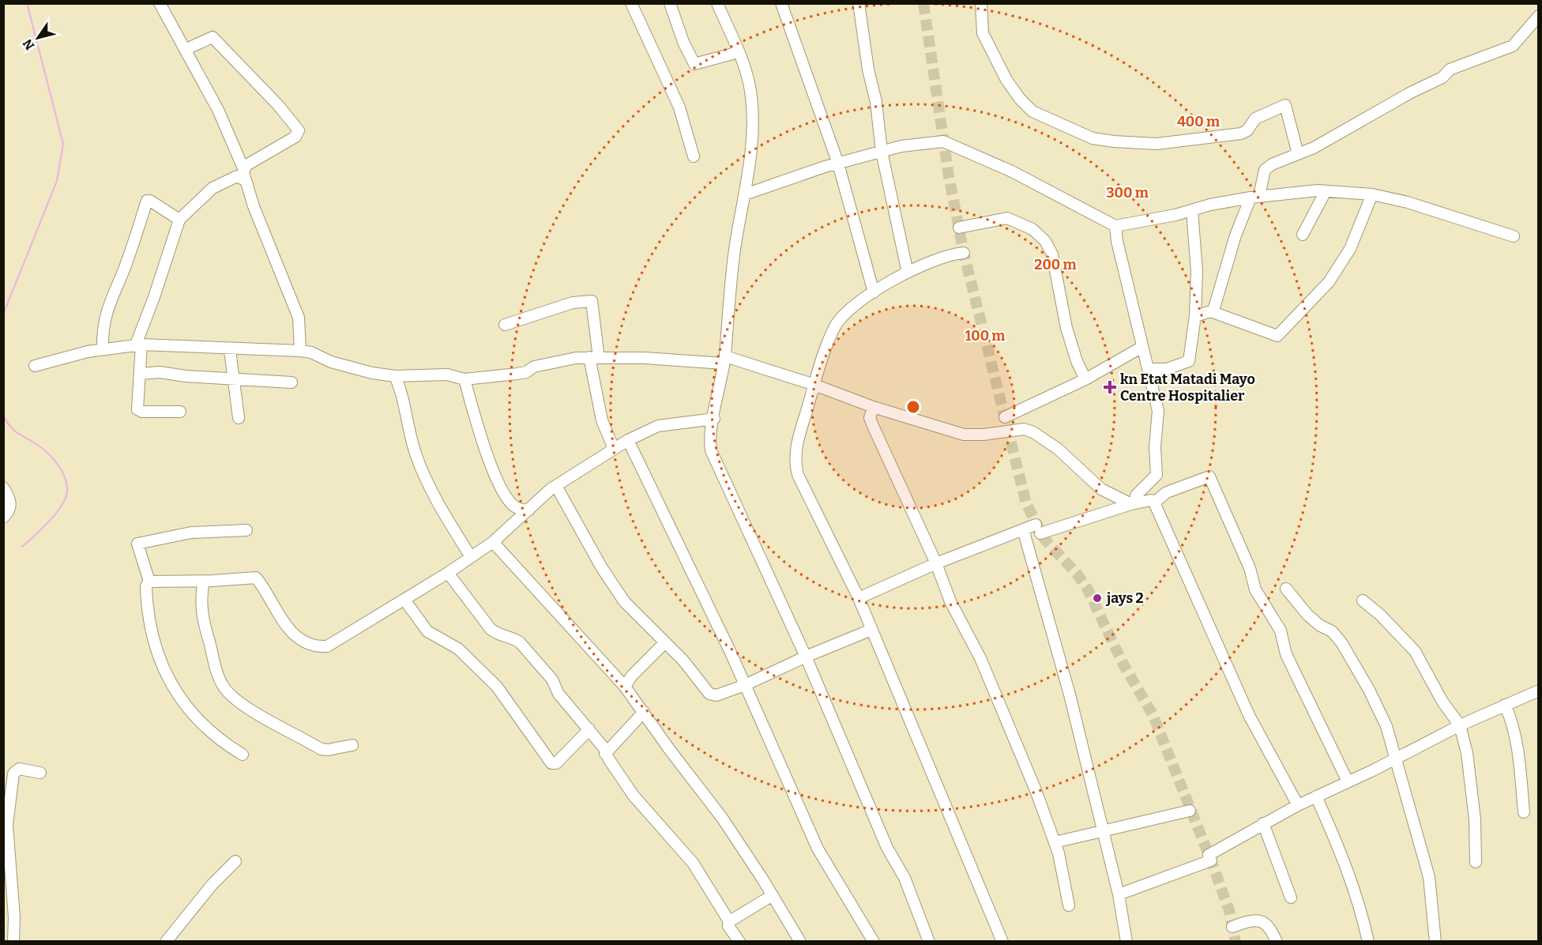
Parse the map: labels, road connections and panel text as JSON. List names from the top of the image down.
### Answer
{
  "places": {
    "health": ["kn Etat Matadi Mayo Centre Hospitalier"],
    "other": ["jays 2"]
  },
  "north": "bottom left",
  "rings": [
    "400 m",
    "300 m",
    "200 m",
    "100 m"
  ]
}
